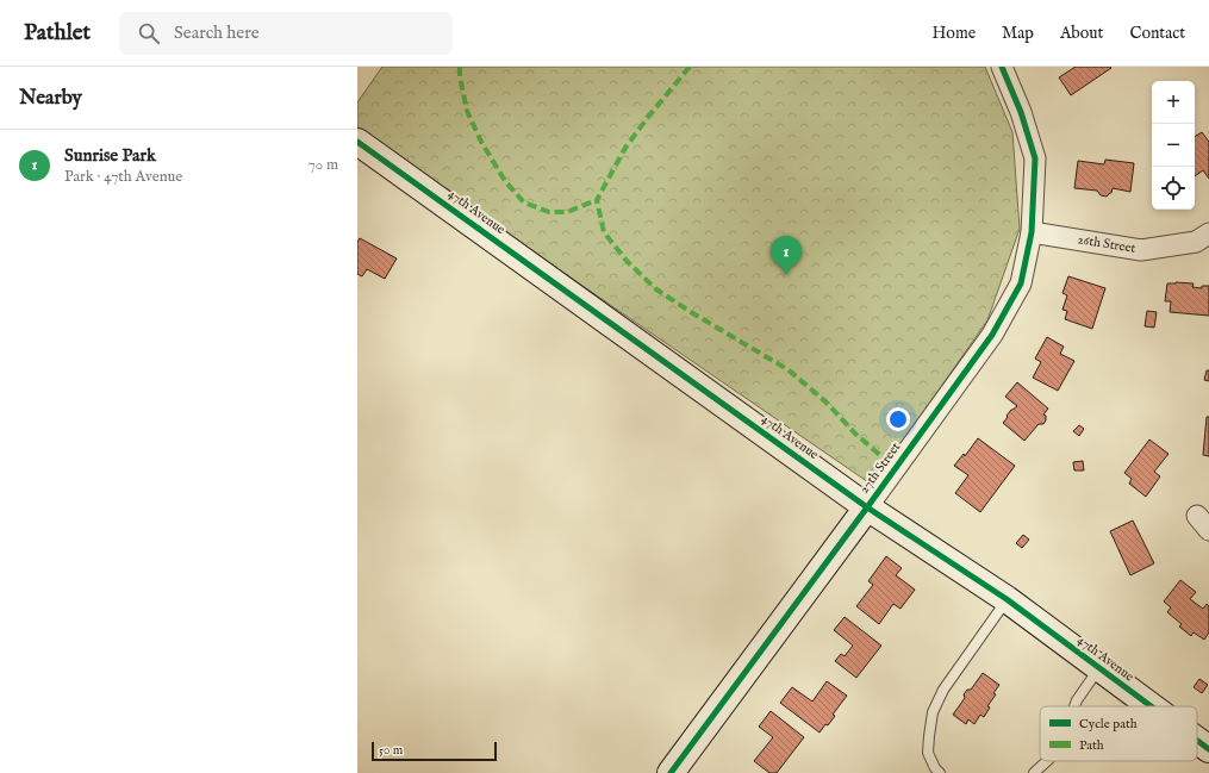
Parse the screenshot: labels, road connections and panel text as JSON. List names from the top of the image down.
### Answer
{
  "streets": {
    "street": ["47th Avenue", "26th Street", "27th Street"]
  },
  "crossings": [
    ["47th Avenue", "27th Street"],
    ["26th Street", "27th Street"]
  ],
  "legend": ["Cycle path", "Path"],
  "scale_bar": "50 m",
  "page": {
    "header": "Pathlet",
    "search": "Search here",
    "nav": [
      "Home",
      "Map",
      "About",
      "Contact"
    ],
    "heading": "Nearby",
    "map_buttons": ["+", "−"],
    "list": [
      {
        "mark": "1",
        "name": "Sunrise Park",
        "note": "Park · 47th Avenue",
        "value": "70 m"
      }
    ],
    "pins": "1",
    "scale": "50 m"
  }
}
